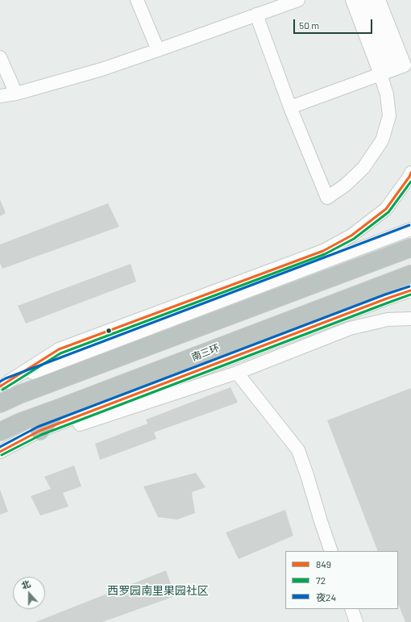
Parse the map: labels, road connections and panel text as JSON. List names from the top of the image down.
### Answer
{
  "streets": {
    "highway": ["南三环"]
  },
  "districts": ["西罗园南里果园社区"],
  "lines": ["transit line 849", "transit line 72", "transit line 夜24"],
  "legend": ["849", "72", "夜24"],
  "scale_bar": "50 m",
  "north": "top"
}
